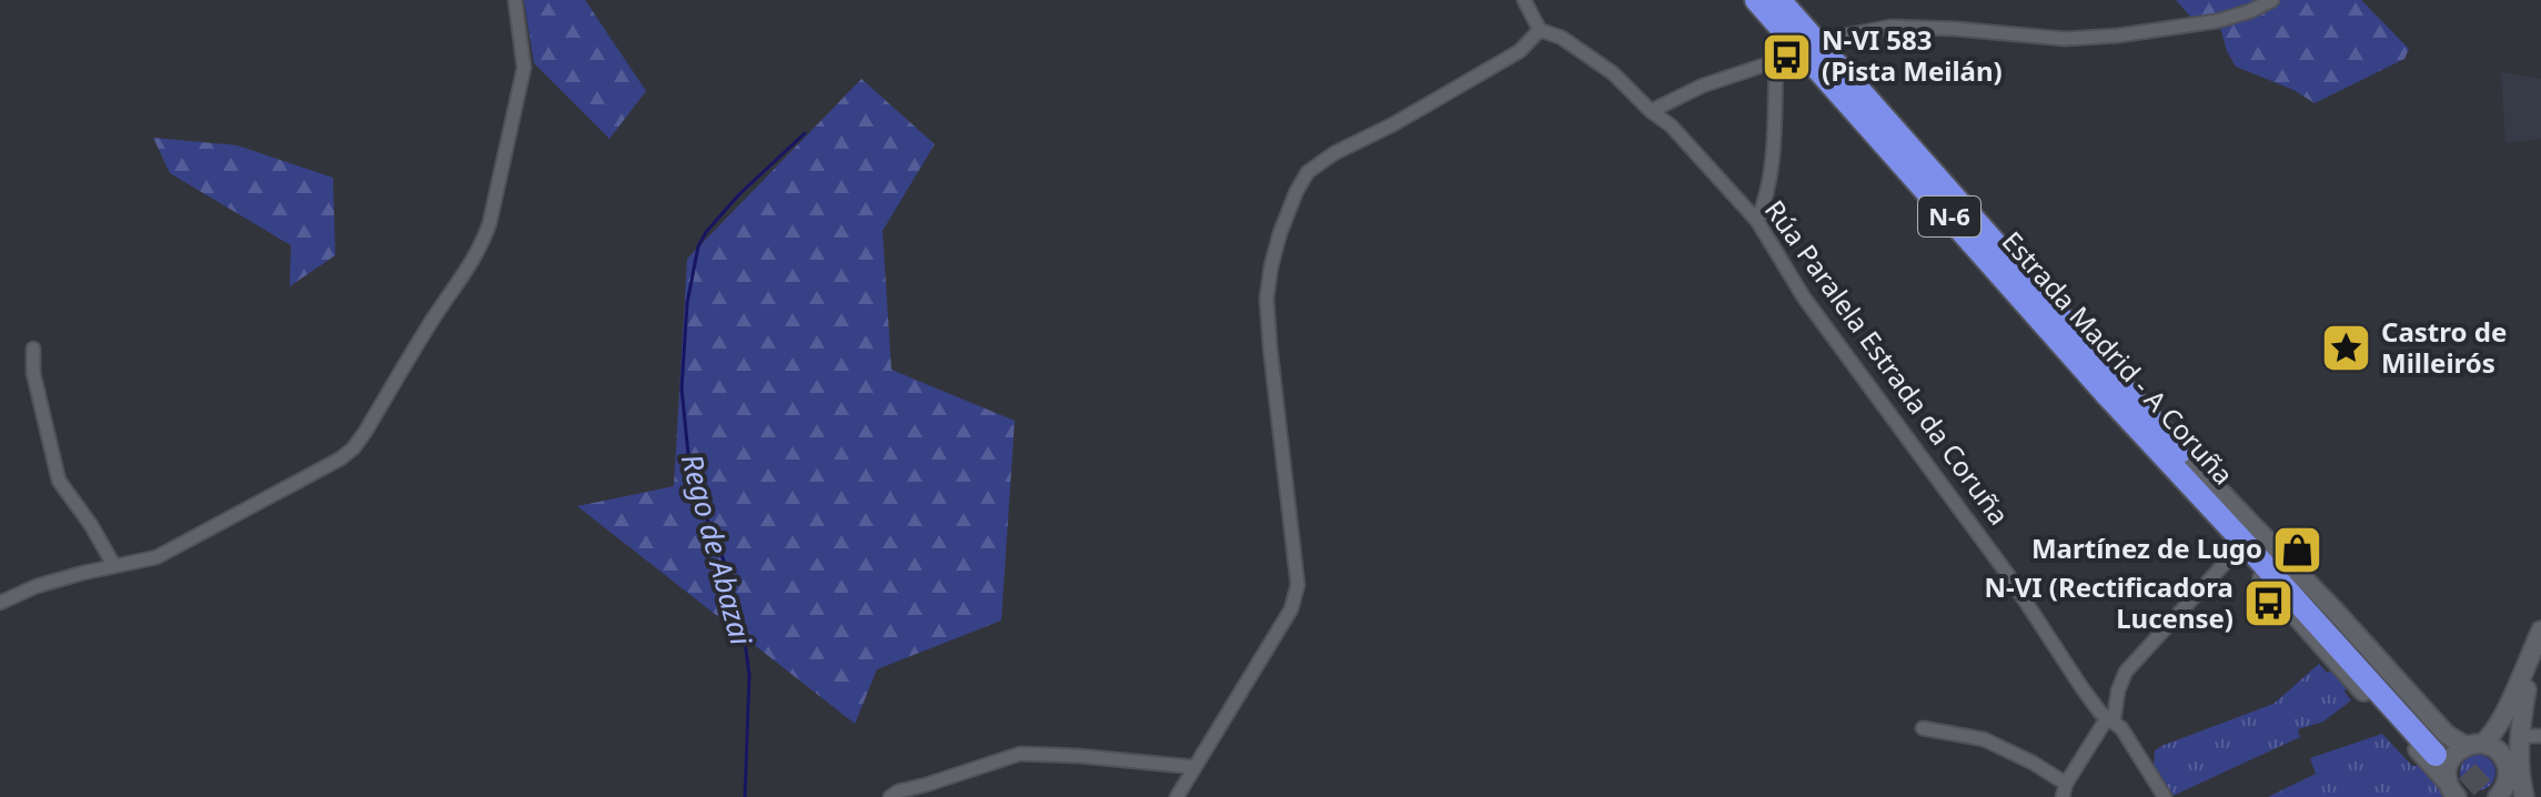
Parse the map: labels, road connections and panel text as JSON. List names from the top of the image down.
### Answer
{
  "streets": {
    "highway": ["N-6", "Estrada Madrid - A Coruña"],
    "street": ["Rúa Paralela Estrada da Coruña"]
  },
  "water": ["Rego de Abazai"],
  "places": {
    "bus stop": ["N-VI 583 (Pista Meilán)", "N-VI (Rectificadora Lucense)"],
    "place": ["Castro de Milleirós"],
    "shop": ["Martínez de Lugo"]
  }
}
